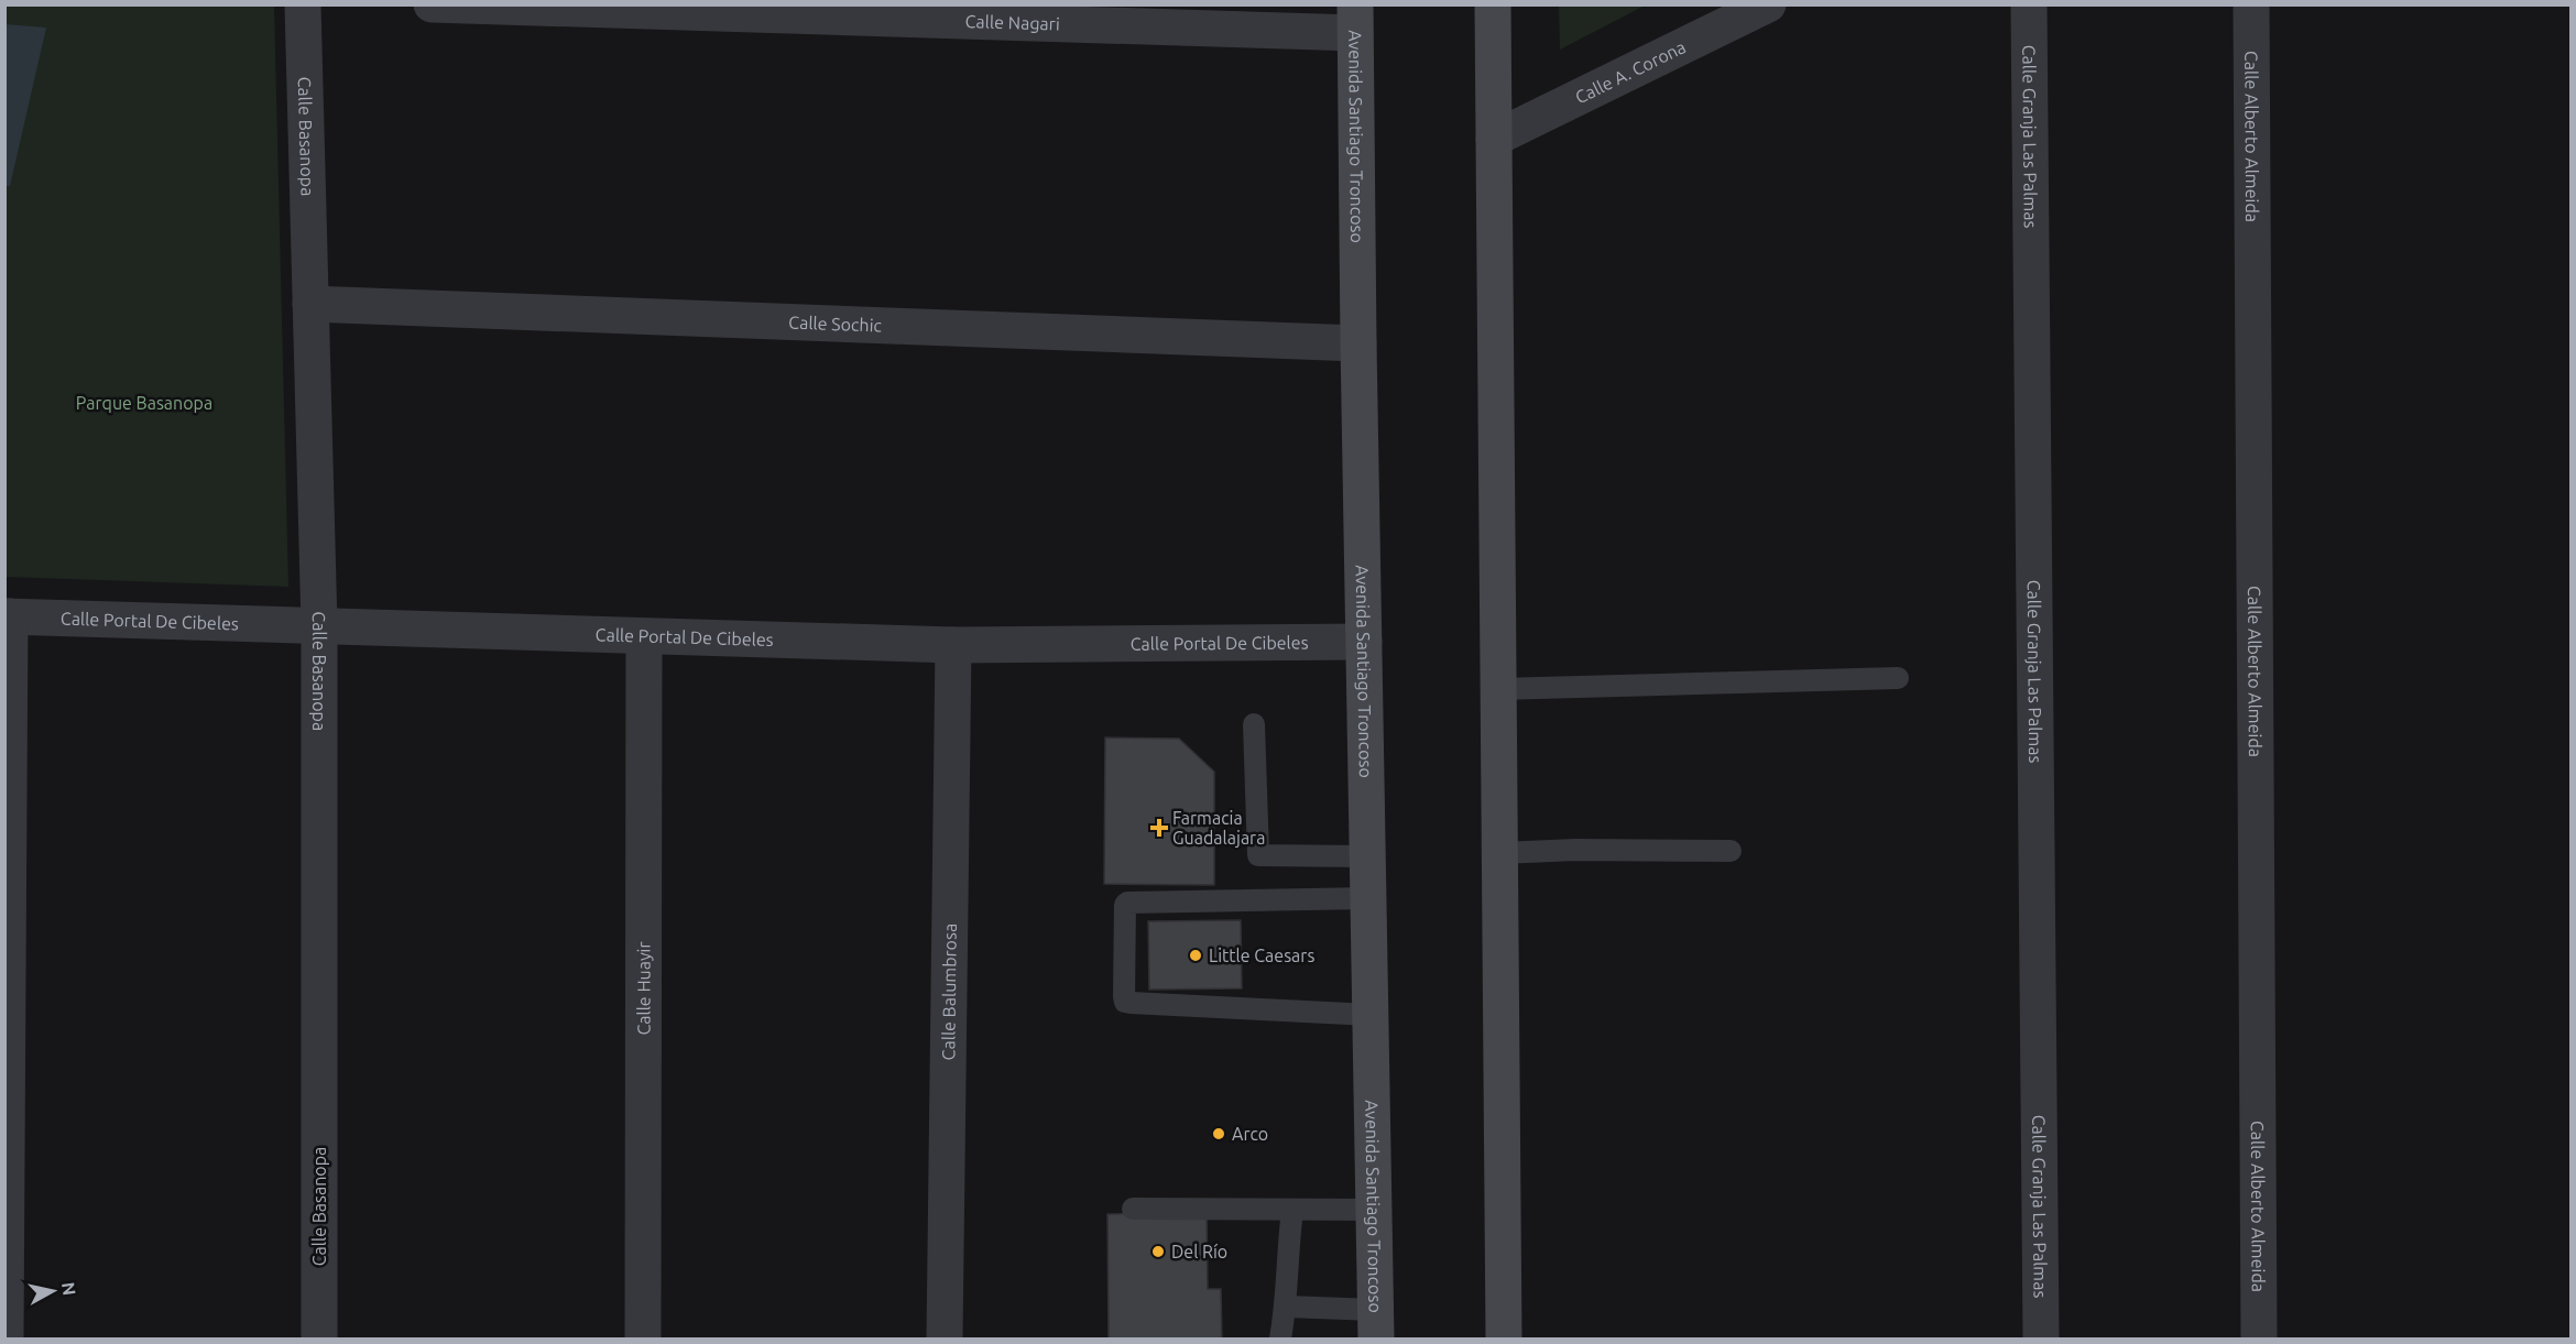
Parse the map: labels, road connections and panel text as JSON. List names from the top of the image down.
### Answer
{
  "streets": {
    "main road": ["Avenida Santiago Troncoso"],
    "street": [
      "Calle Nagari",
      "Calle A. Corona",
      "Calle Basanopa",
      "Calle Granja Las Palmas",
      "Calle Alberto Almeida",
      "Calle Sochic",
      "Calle Portal De Cibeles",
      "Calle Huayir",
      "Calle Balumbrosa"
    ]
  },
  "crossings": [
    ["Calle Nagari", "Avenida Santiago Troncoso"],
    ["Calle Basanopa", "Calle Sochic"],
    ["Calle Basanopa", "Calle Portal De Cibeles"],
    ["Avenida Santiago Troncoso", "Calle Sochic"],
    ["Avenida Santiago Troncoso", "Calle Portal De Cibeles"],
    ["Calle Portal De Cibeles", "Calle Huayir"],
    ["Calle Portal De Cibeles", "Calle Balumbrosa"]
  ],
  "parks": ["Parque Basanopa"],
  "places": {
    "health": ["Farmacia Guadalajara"],
    "other": ["Little Caesars", "Arco", "Del Río"]
  },
  "north": "right"
}
